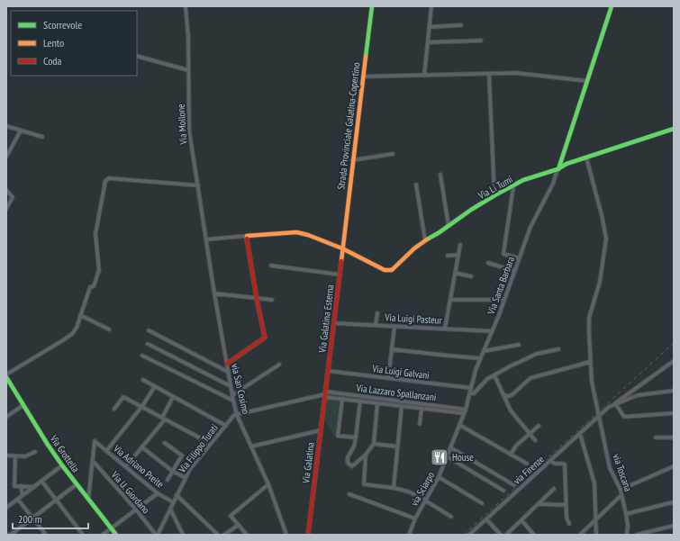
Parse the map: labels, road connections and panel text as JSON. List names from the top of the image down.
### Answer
{
  "streets": {
    "street": [
      "Via Mollone",
      "Strada Provinciale Galatina-Copertino",
      "Via Li Tumi",
      "Via Santa Barbara",
      "Via Galatina Esterna",
      "Via Luigi Pasteur",
      "Via Luigi Galvani",
      "via San Cosimo",
      "Via Lazzaro Spallanzani",
      "Via Filippo Turati",
      "Via Grottella",
      "Via Galatina",
      "Via Adriano Preite",
      "via Firenze",
      "via Toscana",
      "via Sciarpo",
      "Via U. Giordano"
    ]
  },
  "crossings": [
    ["Via Mollone", "via San Cosimo"],
    ["Strada Provinciale Galatina-Copertino", "Via Li Tumi"],
    ["Strada Provinciale Galatina-Copertino", "Via Galatina Esterna"],
    ["Via Li Tumi", "Via Santa Barbara"],
    ["Via Li Tumi", "Via Galatina Esterna"],
    ["Via Li Tumi", "via Toscana"],
    ["Via Santa Barbara", "Via Luigi Pasteur"],
    ["Via Santa Barbara", "Via Luigi Galvani"],
    ["Via Santa Barbara", "Via Lazzaro Spallanzani"],
    ["Via Santa Barbara", "via Sciarpo"],
    ["Via Galatina Esterna", "Via Luigi Pasteur"],
    ["Via Galatina Esterna", "Via Luigi Galvani"],
    ["Via Galatina Esterna", "Via Lazzaro Spallanzani"],
    ["Via Galatina Esterna", "Via Galatina"],
    ["via San Cosimo", "Via Filippo Turati"],
    ["Via Lazzaro Spallanzani", "Via Galatina"],
    ["Via Lazzaro Spallanzani", "via Sciarpo"],
    ["Via Filippo Turati", "Via Adriano Preite"],
    ["Via Filippo Turati", "Via U. Giordano"],
    ["Via Adriano Preite", "Via U. Giordano"],
    ["via Firenze", "via Toscana"]
  ],
  "places": {
    "restaurant": ["House"]
  },
  "legend": ["Scorrevole", "Lento", "Coda"],
  "scale_bar": "200 m"
}
